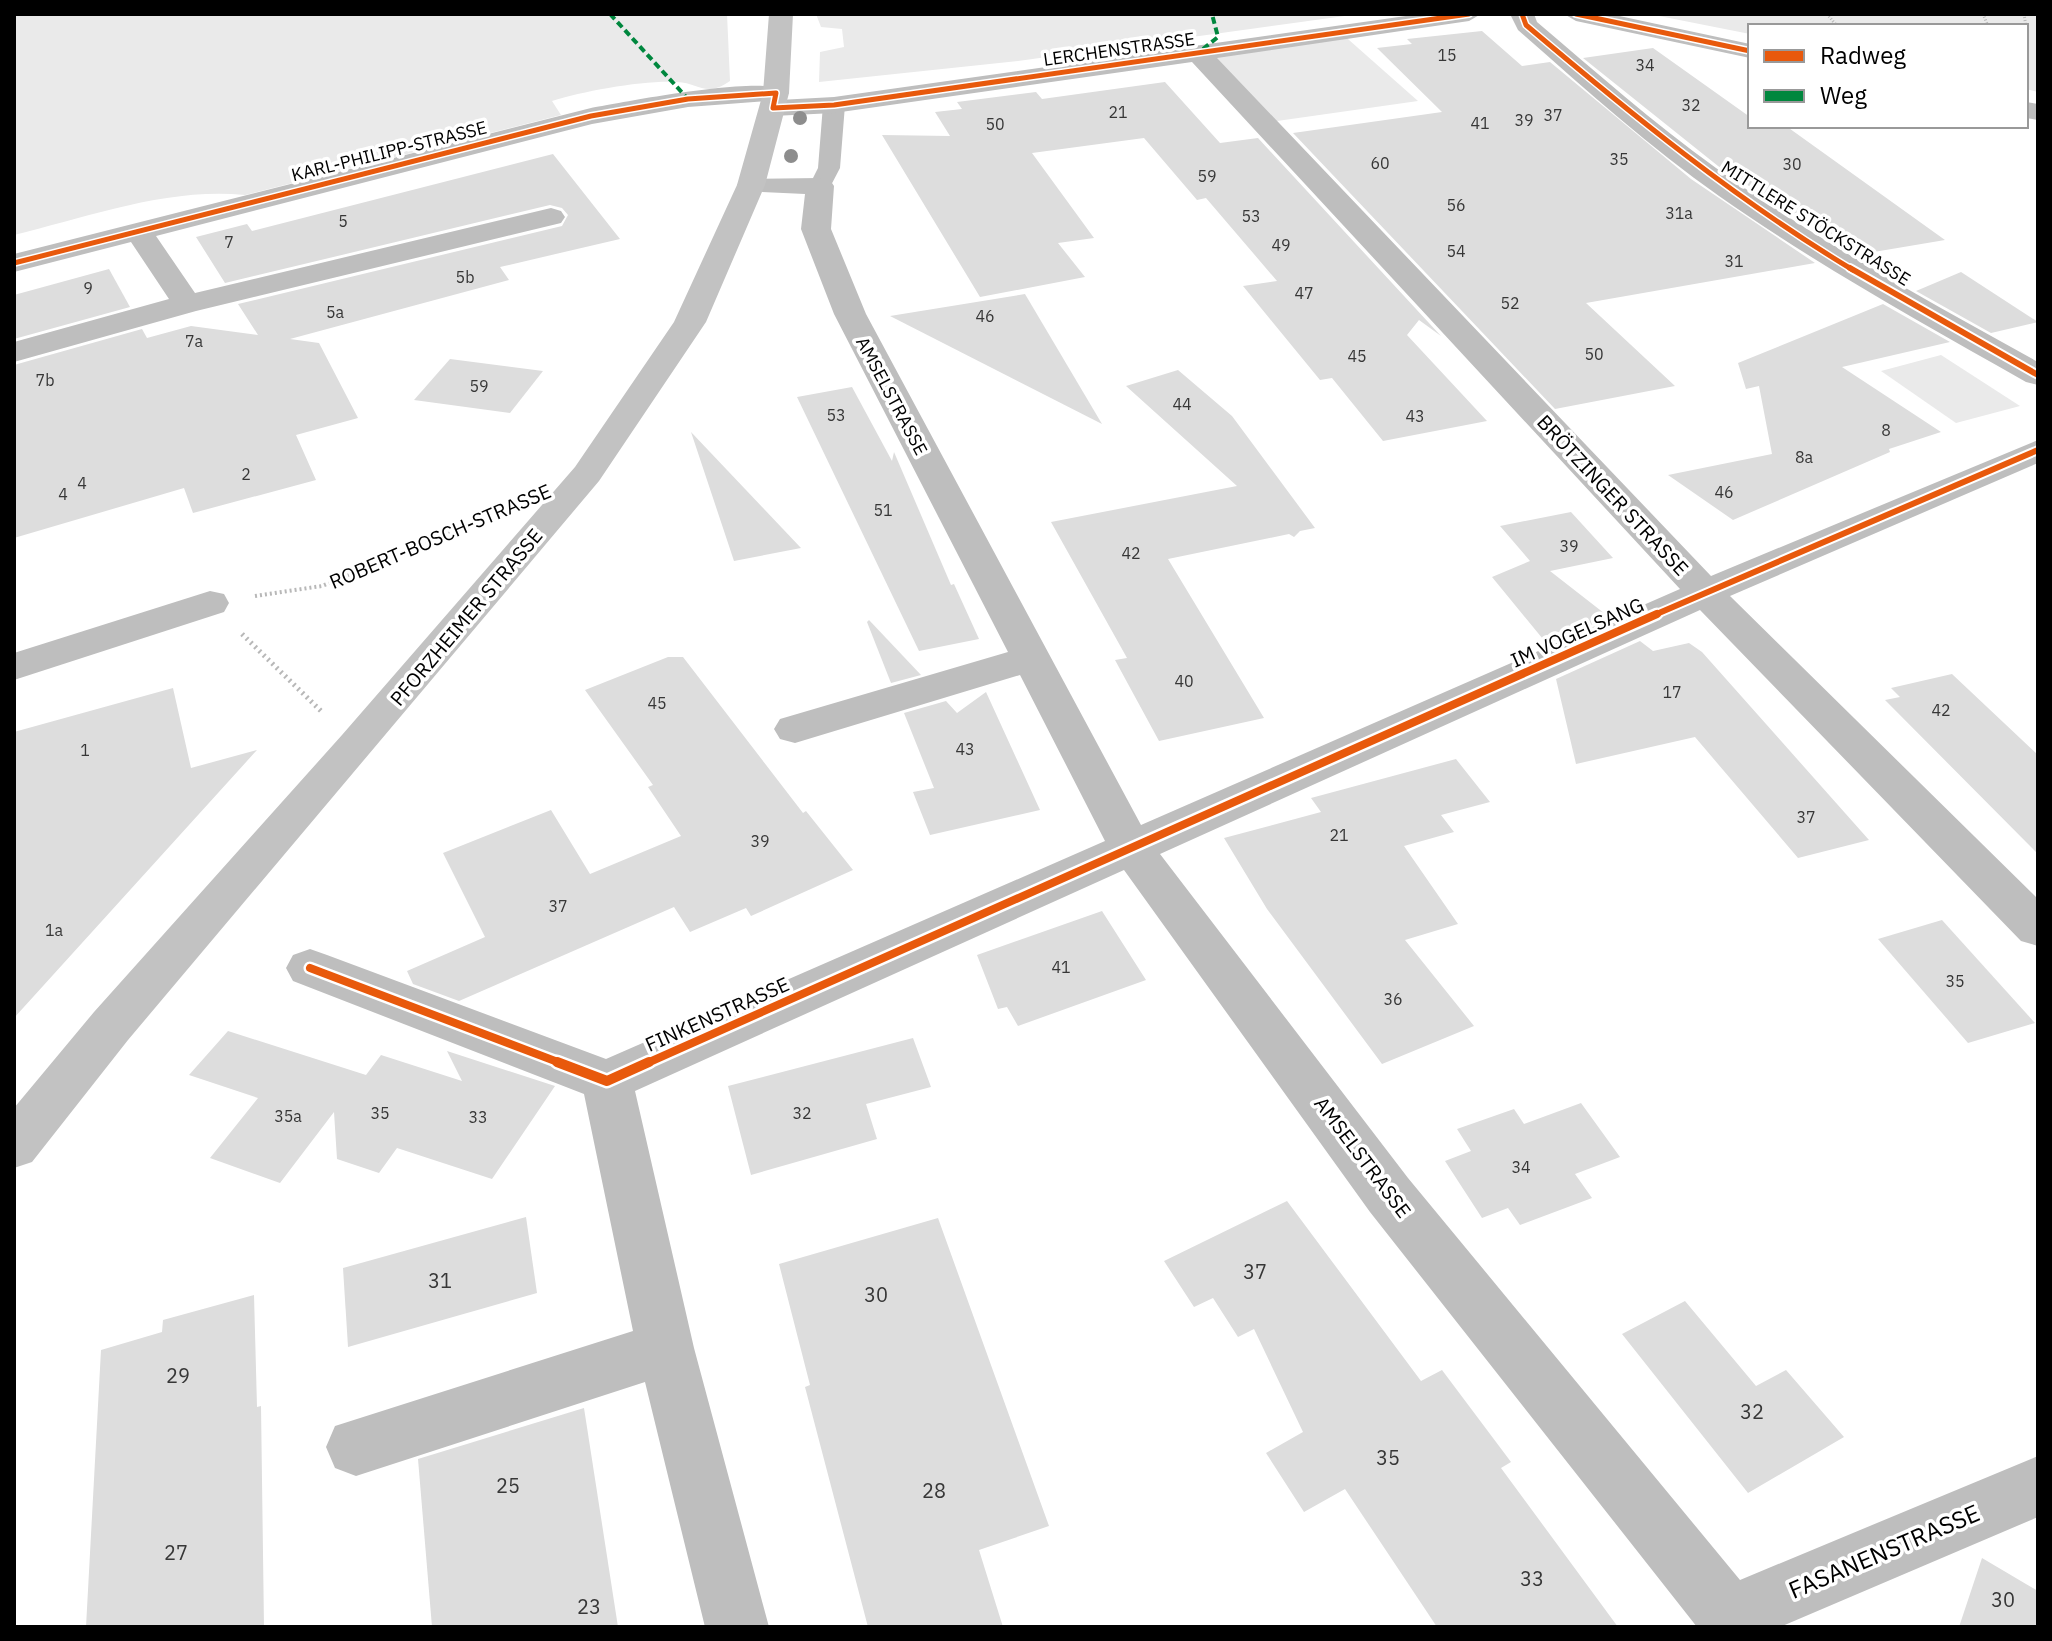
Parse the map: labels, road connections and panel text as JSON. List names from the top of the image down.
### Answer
{
  "streets": {
    "main road": ["PFORZHEIMER STRASSE"],
    "street": [
      "LERCHENSTRASSE",
      "KARL-PHILIPP-STRASSE",
      "MITTLERE STÖCKSTRASSE",
      "AMSELSTRASSE",
      "BRÖTZINGER STRASSE",
      "IM VOGELSANG",
      "FINKENSTRASSE",
      "FASANENSTRASSE"
    ],
    "path": ["ROBERT-BOSCH-STRASSE"]
  },
  "crossings": [
    ["LERCHENSTRASSE", "KARL-PHILIPP-STRASSE"],
    ["LERCHENSTRASSE", "BRÖTZINGER STRASSE"],
    ["LERCHENSTRASSE", "PFORZHEIMER STRASSE"],
    ["KARL-PHILIPP-STRASSE", "PFORZHEIMER STRASSE"],
    ["AMSELSTRASSE", "IM VOGELSANG"],
    ["AMSELSTRASSE", "FINKENSTRASSE"],
    ["AMSELSTRASSE", "FASANENSTRASSE"],
    ["BRÖTZINGER STRASSE", "IM VOGELSANG"],
    ["IM VOGELSANG", "FINKENSTRASSE"]
  ],
  "house_numbers": [
    "15",
    "34",
    "32",
    "21",
    "37",
    "39",
    "41",
    "50",
    "35",
    "60",
    "30",
    "59",
    "56",
    "31a",
    "53",
    "5",
    "7",
    "49",
    "54",
    "31",
    "5b",
    "9",
    "47",
    "52",
    "5a",
    "46",
    "7a",
    "50",
    "45",
    "7b",
    "59",
    "44",
    "53",
    "43",
    "8",
    "8a",
    "2",
    "4",
    "46",
    "4",
    "51",
    "39",
    "42",
    "40",
    "17",
    "45",
    "42",
    "43",
    "1",
    "37",
    "21",
    "39",
    "37",
    "1a",
    "41",
    "35",
    "36",
    "35",
    "32",
    "35a",
    "33",
    "34",
    "37",
    "31",
    "30",
    "29",
    "32",
    "35",
    "25",
    "28",
    "27",
    "33",
    "30",
    "23"
  ],
  "legend": ["Radweg", "Weg"]
}
